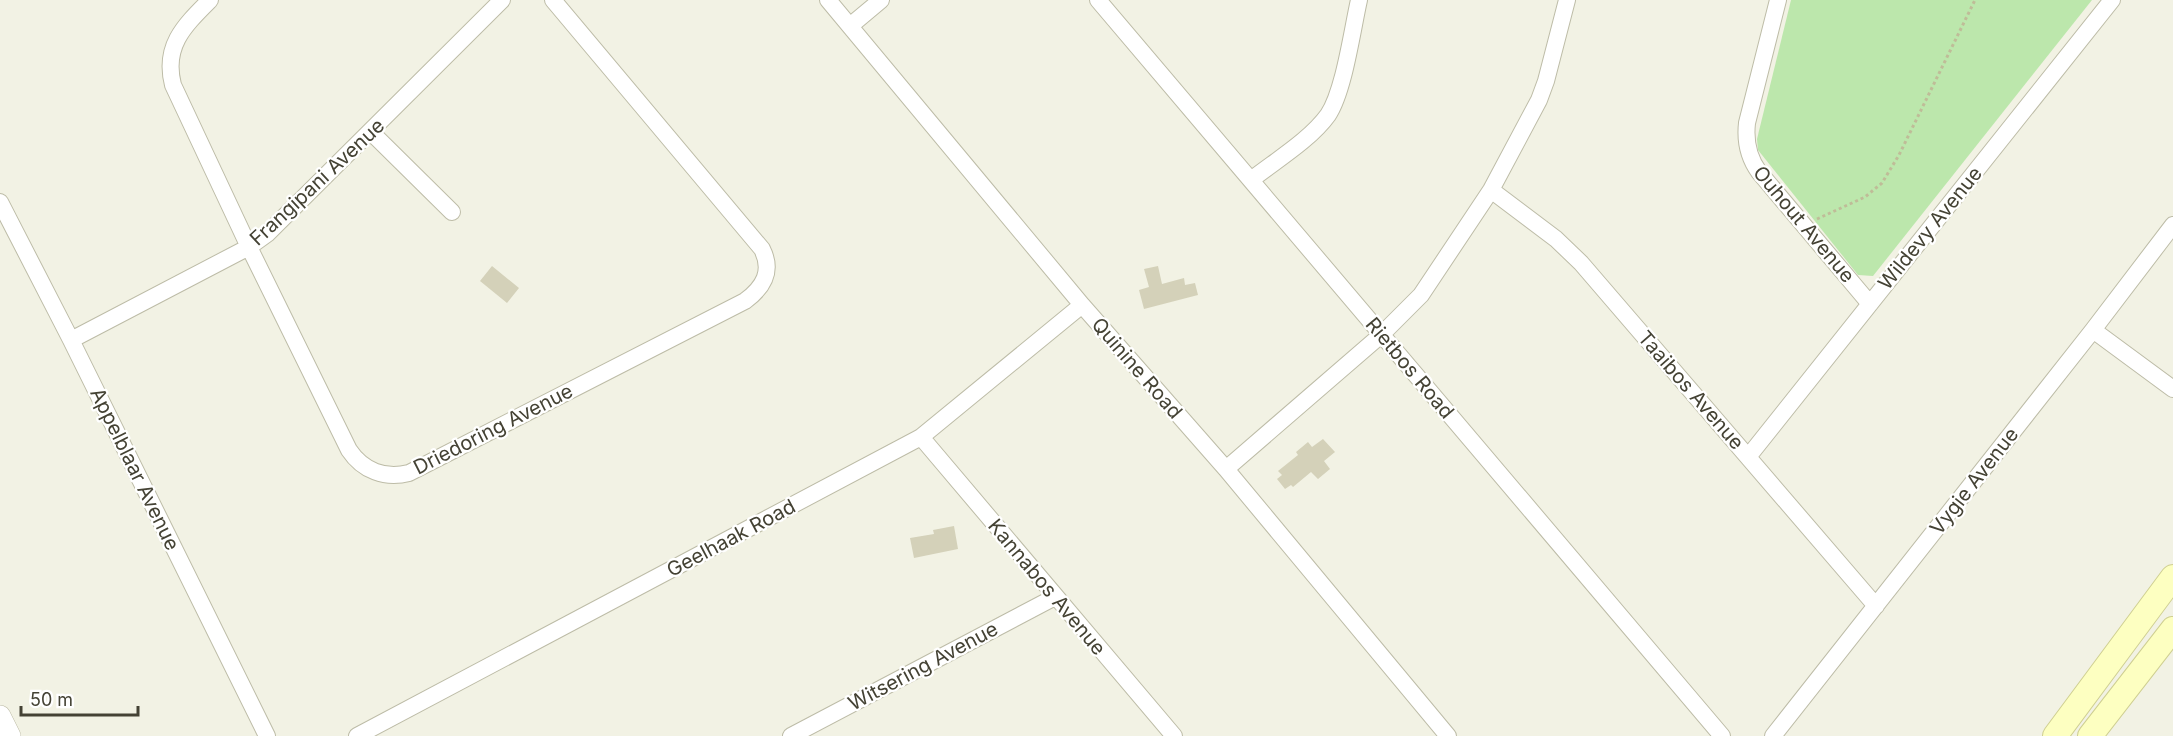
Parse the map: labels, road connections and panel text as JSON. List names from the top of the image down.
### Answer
{
  "streets": {
    "street": [
      "Frangipani Avenue",
      "Ouhout Avenue",
      "Wildevy Avenue",
      "Quinine Road",
      "Rietbos Road",
      "Taaibos Avenue",
      "Driedoring Avenue",
      "Appelblaar Avenue",
      "Vygie Avenue",
      "Geelhaak Road",
      "Kannabos Avenue",
      "Witsering Avenue"
    ]
  },
  "crossings": [
    ["Frangipani Avenue", "Driedoring Avenue"],
    ["Frangipani Avenue", "Appelblaar Avenue"],
    ["Ouhout Avenue", "Wildevy Avenue"],
    ["Wildevy Avenue", "Taaibos Avenue"],
    ["Quinine Road", "Geelhaak Road"],
    ["Taaibos Avenue", "Vygie Avenue"],
    ["Geelhaak Road", "Kannabos Avenue"],
    ["Kannabos Avenue", "Witsering Avenue"]
  ],
  "scale_bar": "50 m"
}
